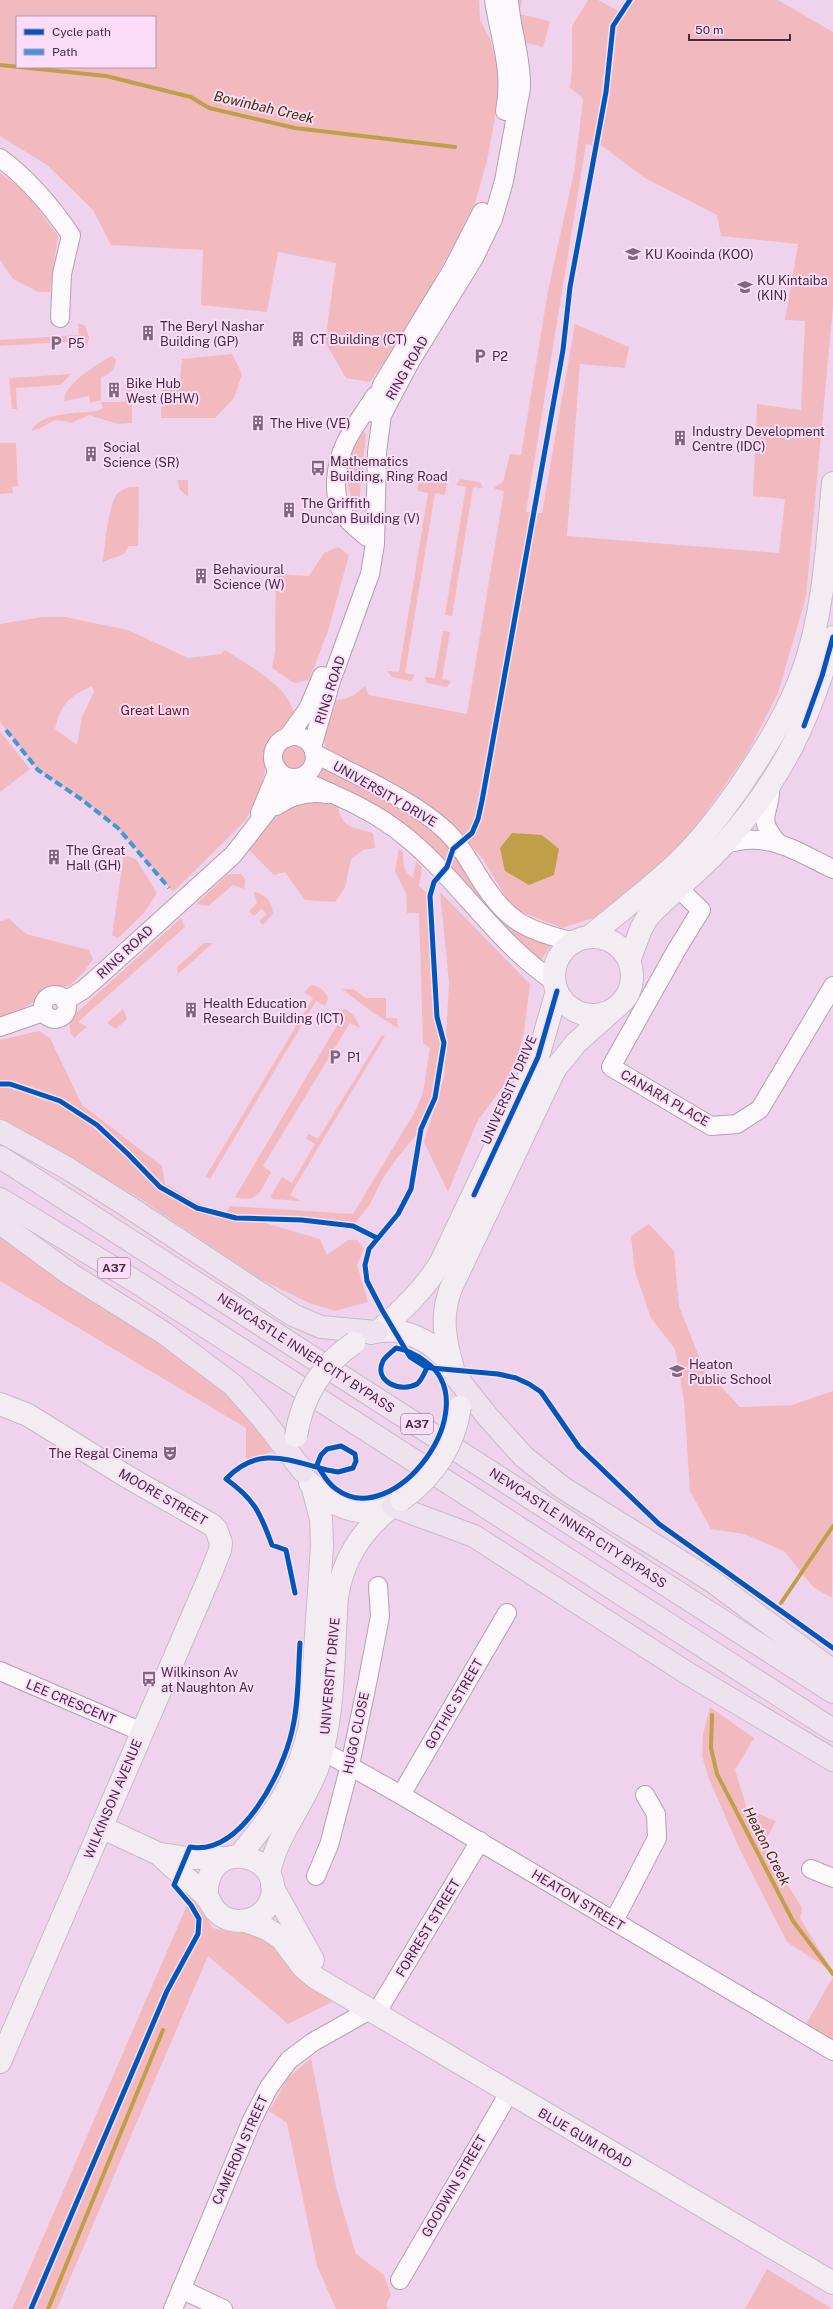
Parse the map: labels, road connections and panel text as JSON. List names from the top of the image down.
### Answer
{
  "streets": {
    "highway": ["A37", "NEWCASTLE INNER CITY BYPASS"],
    "main road": [
      "UNIVERSITY DRIVE",
      "MOORE STREET",
      "WILKINSON AVENUE",
      "BLUE GUM ROAD"
    ],
    "street": [
      "RING ROAD",
      "CANARA PLACE",
      "LEE CRESCENT",
      "GOTHIC STREET",
      "HUGO CLOSE",
      "HEATON STREET",
      "FORREST STREET",
      "CAMERON STREET",
      "GOODWIN STREET"
    ]
  },
  "crossings": [
    ["RING ROAD", "UNIVERSITY DRIVE"],
    ["UNIVERSITY DRIVE", "HEATON STREET"],
    ["UNIVERSITY DRIVE", "BLUE GUM ROAD"],
    ["MOORE STREET", "WILKINSON AVENUE"],
    ["LEE CRESCENT", "WILKINSON AVENUE"],
    ["GOTHIC STREET", "HEATON STREET"],
    ["HUGO CLOSE", "HEATON STREET"],
    ["WILKINSON AVENUE", "BLUE GUM ROAD"],
    ["HEATON STREET", "FORREST STREET"],
    ["FORREST STREET", "BLUE GUM ROAD"],
    ["FORREST STREET", "CAMERON STREET"],
    ["BLUE GUM ROAD", "CAMERON STREET"],
    ["BLUE GUM ROAD", "GOODWIN STREET"]
  ],
  "water": ["Bowinbah Creek", "Heaton Creek"],
  "parks": ["Great Lawn"],
  "places": {
    "school or university": ["KU Kooinda (KOO)", "KU Kintaiba (KIN)", "Heaton Public School"],
    "building": [
      "The Beryl Nashar Building (GP)",
      "CT Building (CT)",
      "Bike Hub West (BHW)",
      "The Hive (VE)",
      "Industry Development Centre (IDC)",
      "Social Science (SR)",
      "The Griffith Duncan Building (V)",
      "Behavioural Science (W)",
      "The Great Hall (GH)",
      "Health Education Research Building (ICT)"
    ],
    "parking": ["P5", "P2", "P1"],
    "bus stop": ["Mathematics Building, Ring Road", "Wilkinson Av at Naughton Av"],
    "theatre": ["The Regal Cinema"]
  },
  "legend": ["Cycle path", "Path"],
  "scale_bar": "50 m"
}
